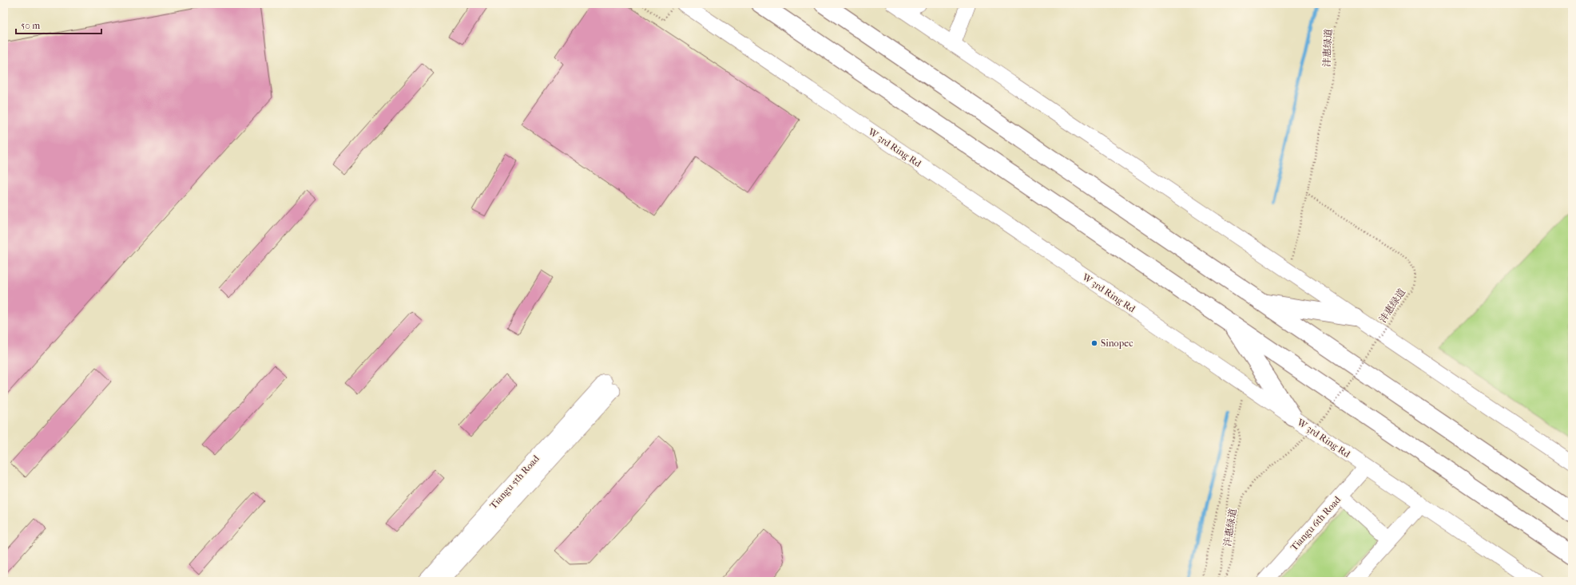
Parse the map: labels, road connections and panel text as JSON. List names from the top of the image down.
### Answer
{
  "streets": {
    "main road": ["W 3rd Ring Rd", "Tiangu 5th Road", "Tiangu 6th Road"],
    "path": ["沣惠绿道"]
  },
  "crossings": [
    ["W 3rd Ring Rd", "Tiangu 6th Road"]
  ],
  "places": ["Sinopec"],
  "scale_bar": "50 m"
}
